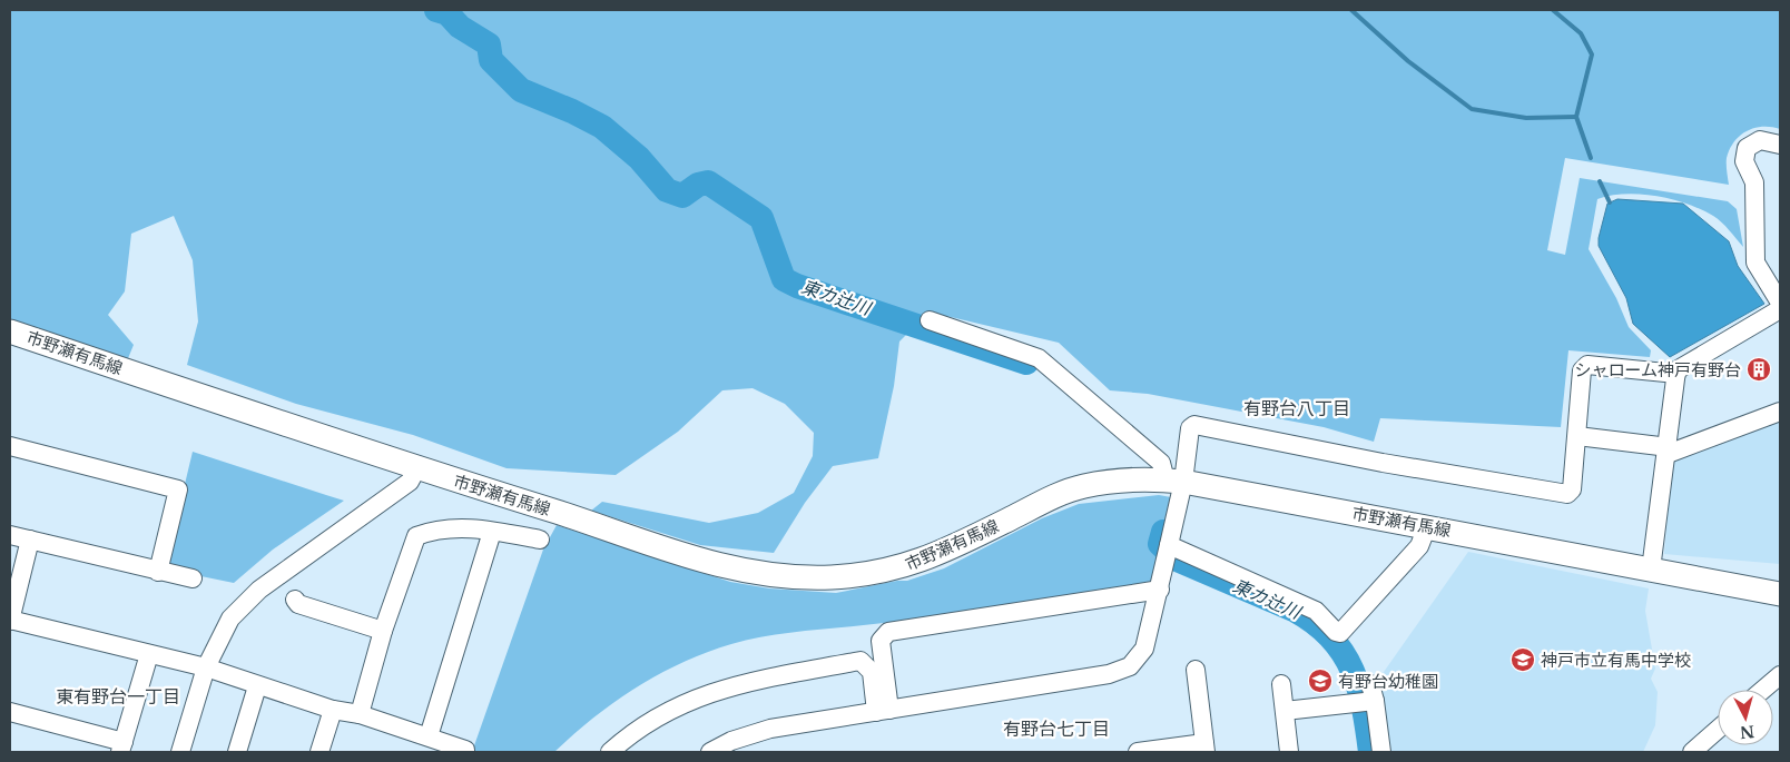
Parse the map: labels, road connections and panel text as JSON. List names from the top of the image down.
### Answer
{
  "streets": {
    "main road": ["市野瀬有馬線"]
  },
  "districts": ["有野台八丁目", "東有野台一丁目", "有野台七丁目"],
  "water": ["東カ辻川"],
  "places": {
    "building": ["シャローム神戸有野台"],
    "school or university": ["神戸市立有馬中学校", "有野台幼稚園"]
  },
  "north": "bottom"
}
